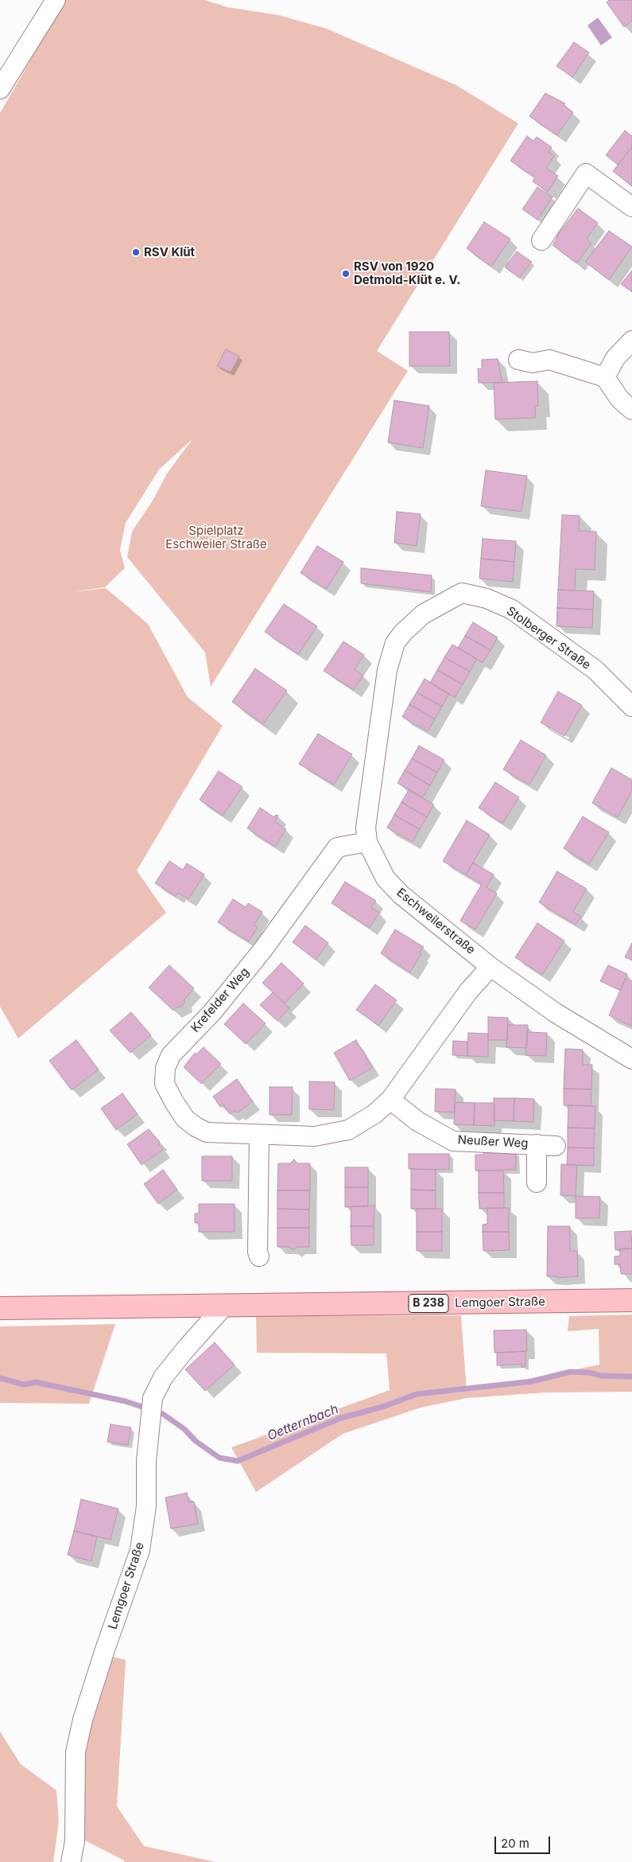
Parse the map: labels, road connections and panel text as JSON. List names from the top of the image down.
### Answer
{
  "streets": {
    "main road": ["Lemgoer Straße", "B 238"],
    "street": [
      "Stolberger Straße",
      "Eschweilerstraße",
      "Krefelder Weg",
      "Neußer Weg"
    ]
  },
  "crossings": [
    ["Stolberger Straße", "Eschweilerstraße"],
    ["Eschweilerstraße", "Krefelder Weg"],
    ["Krefelder Weg", "Neußer Weg"]
  ],
  "water": ["Oetternbach"],
  "parks": ["Spielplatz Eschweiler Straße"],
  "places": ["RSV Klüt", "RSV von 1920 Detmold-Klüt e. V."],
  "scale_bar": "20 m"
}
